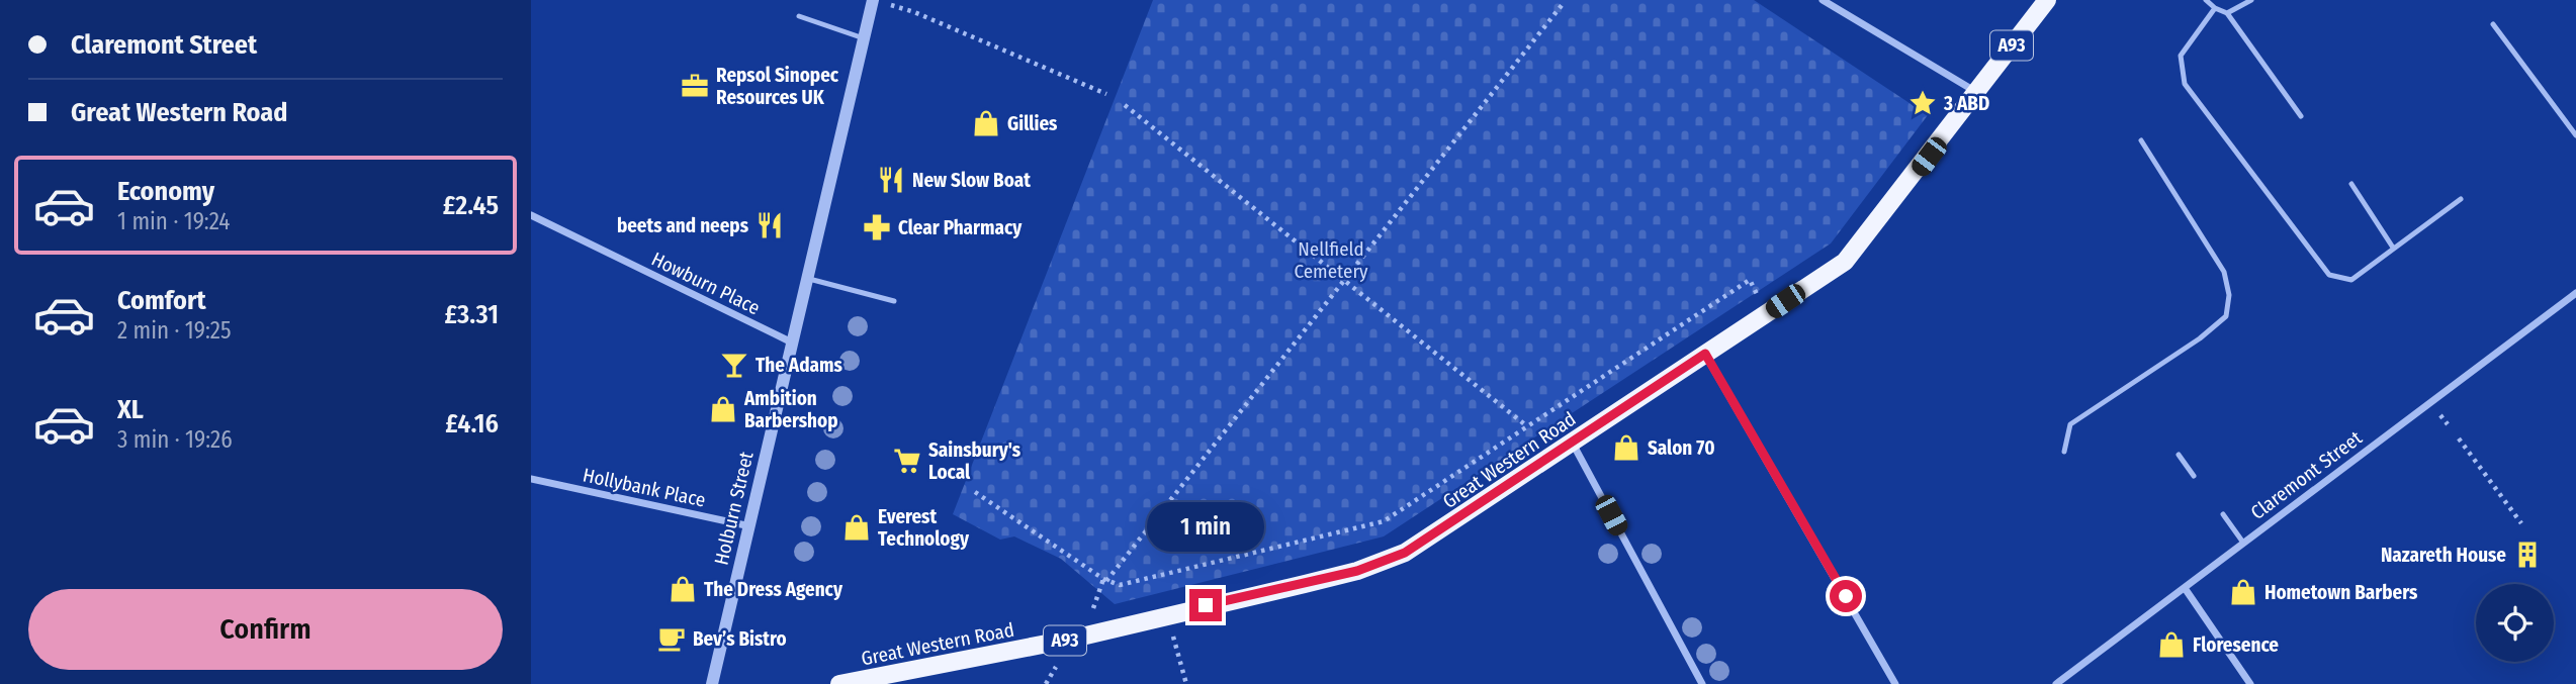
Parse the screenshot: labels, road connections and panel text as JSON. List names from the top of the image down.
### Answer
{
  "streets": {
    "main road": ["A93", "Great Western Road"],
    "street": [
      "Howburn Place",
      "Claremont Street",
      "Hollybank Place",
      "Holburn Street"
    ]
  },
  "crossings": [
    ["Howburn Place", "Holburn Street"],
    ["Hollybank Place", "Holburn Street"]
  ],
  "parks": ["Nellfield Cemetery"],
  "places": {
    "office": ["Repsol Sinopec Resources UK"],
    "place": ["3 ABD"],
    "shop": [
      "Gillies",
      "Ambition Barbershop",
      "Salon 70",
      "Everest Technology",
      "The Dress Agency",
      "Hometown Barbers",
      "Floresence"
    ],
    "restaurant": ["New Slow Boat", "beets and neeps"],
    "pharmacy": ["Clear Pharmacy"],
    "bar": ["The Adams"],
    "supermarket": ["Sainsbury's Local"],
    "building": ["Nazareth House"],
    "cafe": ["Bev’s Bistro"]
  },
  "page": {
    "banner": ["Claremont Street", "Great Western Road"],
    "list": [
      {
        "name": "Economy",
        "note": "1 min · 19:24",
        "value": "£2.45"
      },
      {
        "name": "Comfort",
        "note": "2 min · 19:25",
        "value": "£3.31"
      },
      {
        "name": "XL",
        "note": "3 min · 19:26",
        "value": "£4.16"
      }
    ],
    "bubble": "1 min",
    "buttons": "Confirm"
  }
}
